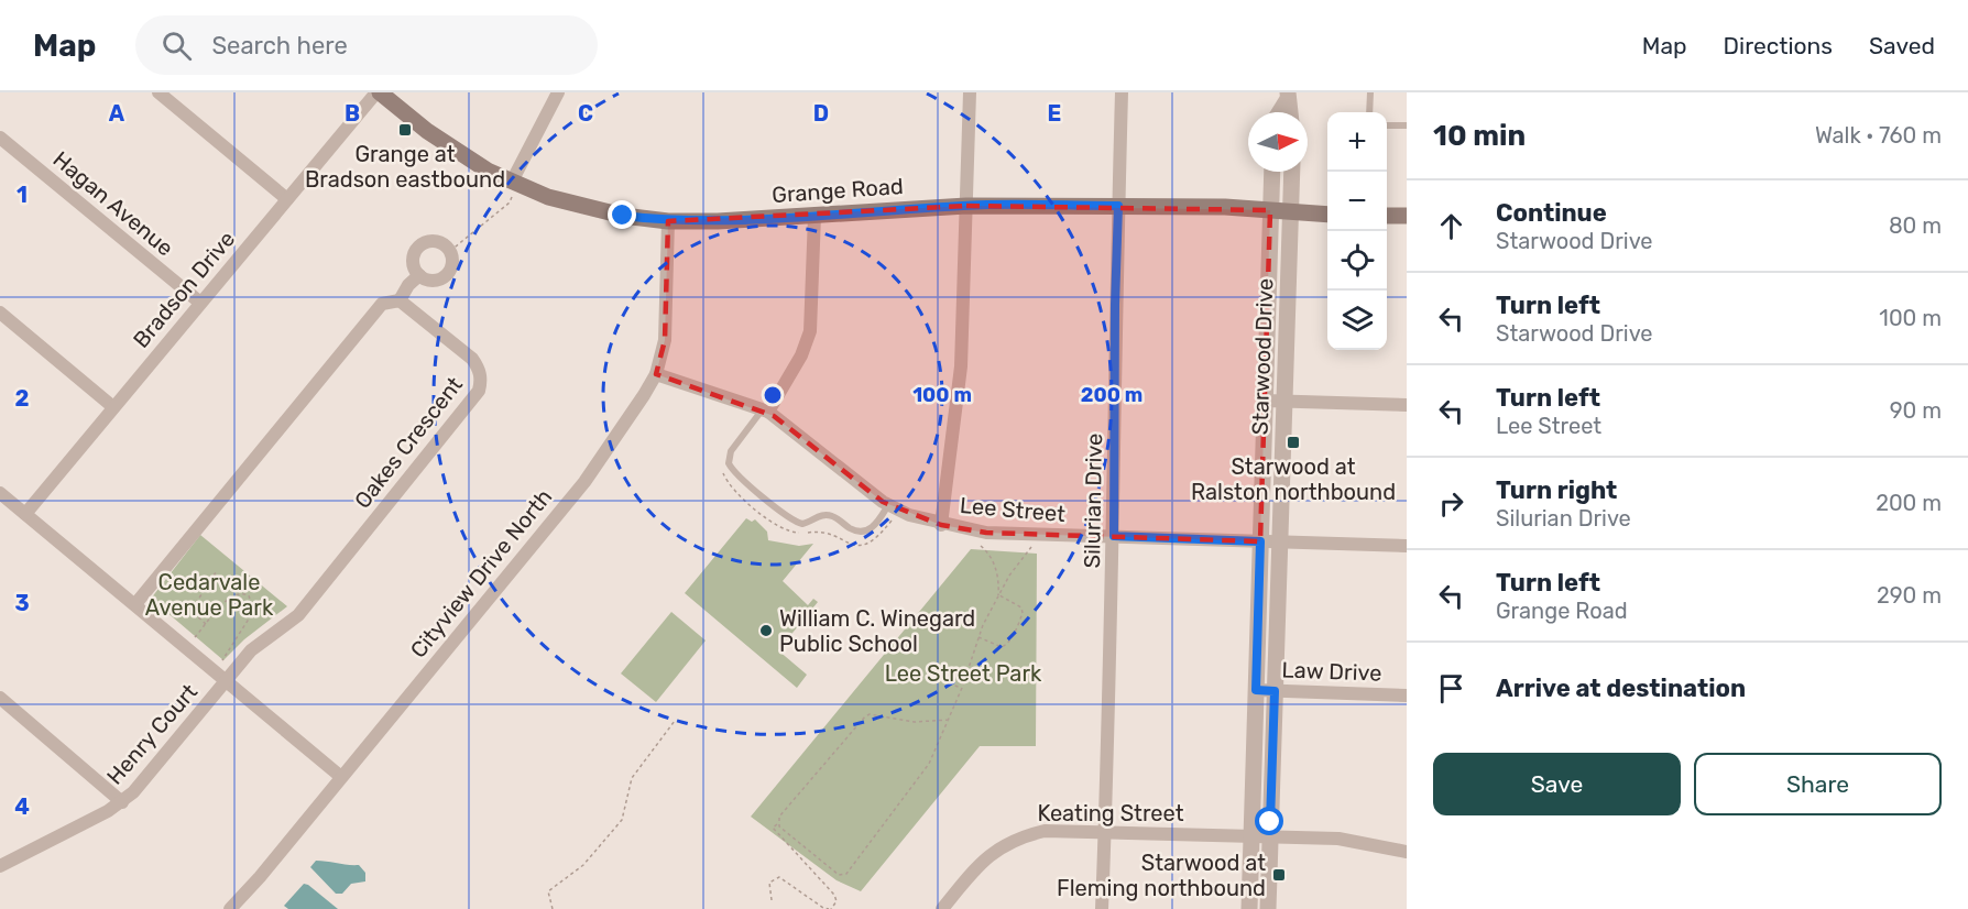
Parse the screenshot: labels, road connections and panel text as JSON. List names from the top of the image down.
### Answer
{
  "streets": {
    "main road": ["Grange Road"],
    "street": [
      "Hagan Avenue",
      "Bradson Drive",
      "Starwood Drive",
      "Oakes Crescent",
      "Silurian Drive",
      "Lee Street",
      "Cityview Drive North",
      "Law Drive",
      "Henry Court",
      "Keating Street"
    ]
  },
  "crossings": [
    ["Grange Road", "Bradson Drive"],
    ["Grange Road", "Starwood Drive"],
    ["Grange Road", "Silurian Drive"],
    ["Grange Road", "Cityview Drive North"],
    ["Hagan Avenue", "Bradson Drive"],
    ["Starwood Drive", "Lee Street"],
    ["Starwood Drive", "Law Drive"],
    ["Starwood Drive", "Keating Street"],
    ["Oakes Crescent", "Henry Court"],
    ["Silurian Drive", "Lee Street"],
    ["Silurian Drive", "Keating Street"],
    ["Lee Street", "Cityview Drive North"]
  ],
  "parks": ["Cedarvale Avenue Park", "Lee Street Park"],
  "places": {
    "transit": ["Grange at Bradson eastbound", "Starwood at Ralston northbound", "Starwood at Fleming northbound"],
    "other": ["William C. Winegard Public School"]
  },
  "north": "right",
  "page": {
    "header": "Map",
    "search": "Search here",
    "nav": ["Map", "Directions", "Saved"],
    "heading": ["10 min", "Walk · 760 m"],
    "map_buttons": ["+", "−"],
    "list": [
      ["Continue", "Starwood Drive", "80 m"],
      ["Turn left", "Starwood Drive", "100 m"],
      ["Turn left", "Lee Street", "90 m"],
      ["Turn right", "Silurian Drive", "200 m"],
      ["Turn left", "Grange Road", "290 m"],
      "Arrive at destination"
    ],
    "buttons": ["Save", "Share"]
  },
  "grid": {
    "columns": [
      "A",
      "B",
      "C",
      "D",
      "E"
    ],
    "rows": [
      "1",
      "2",
      "3",
      "4"
    ]
  },
  "rings": ["100 m", "200 m"]
}
